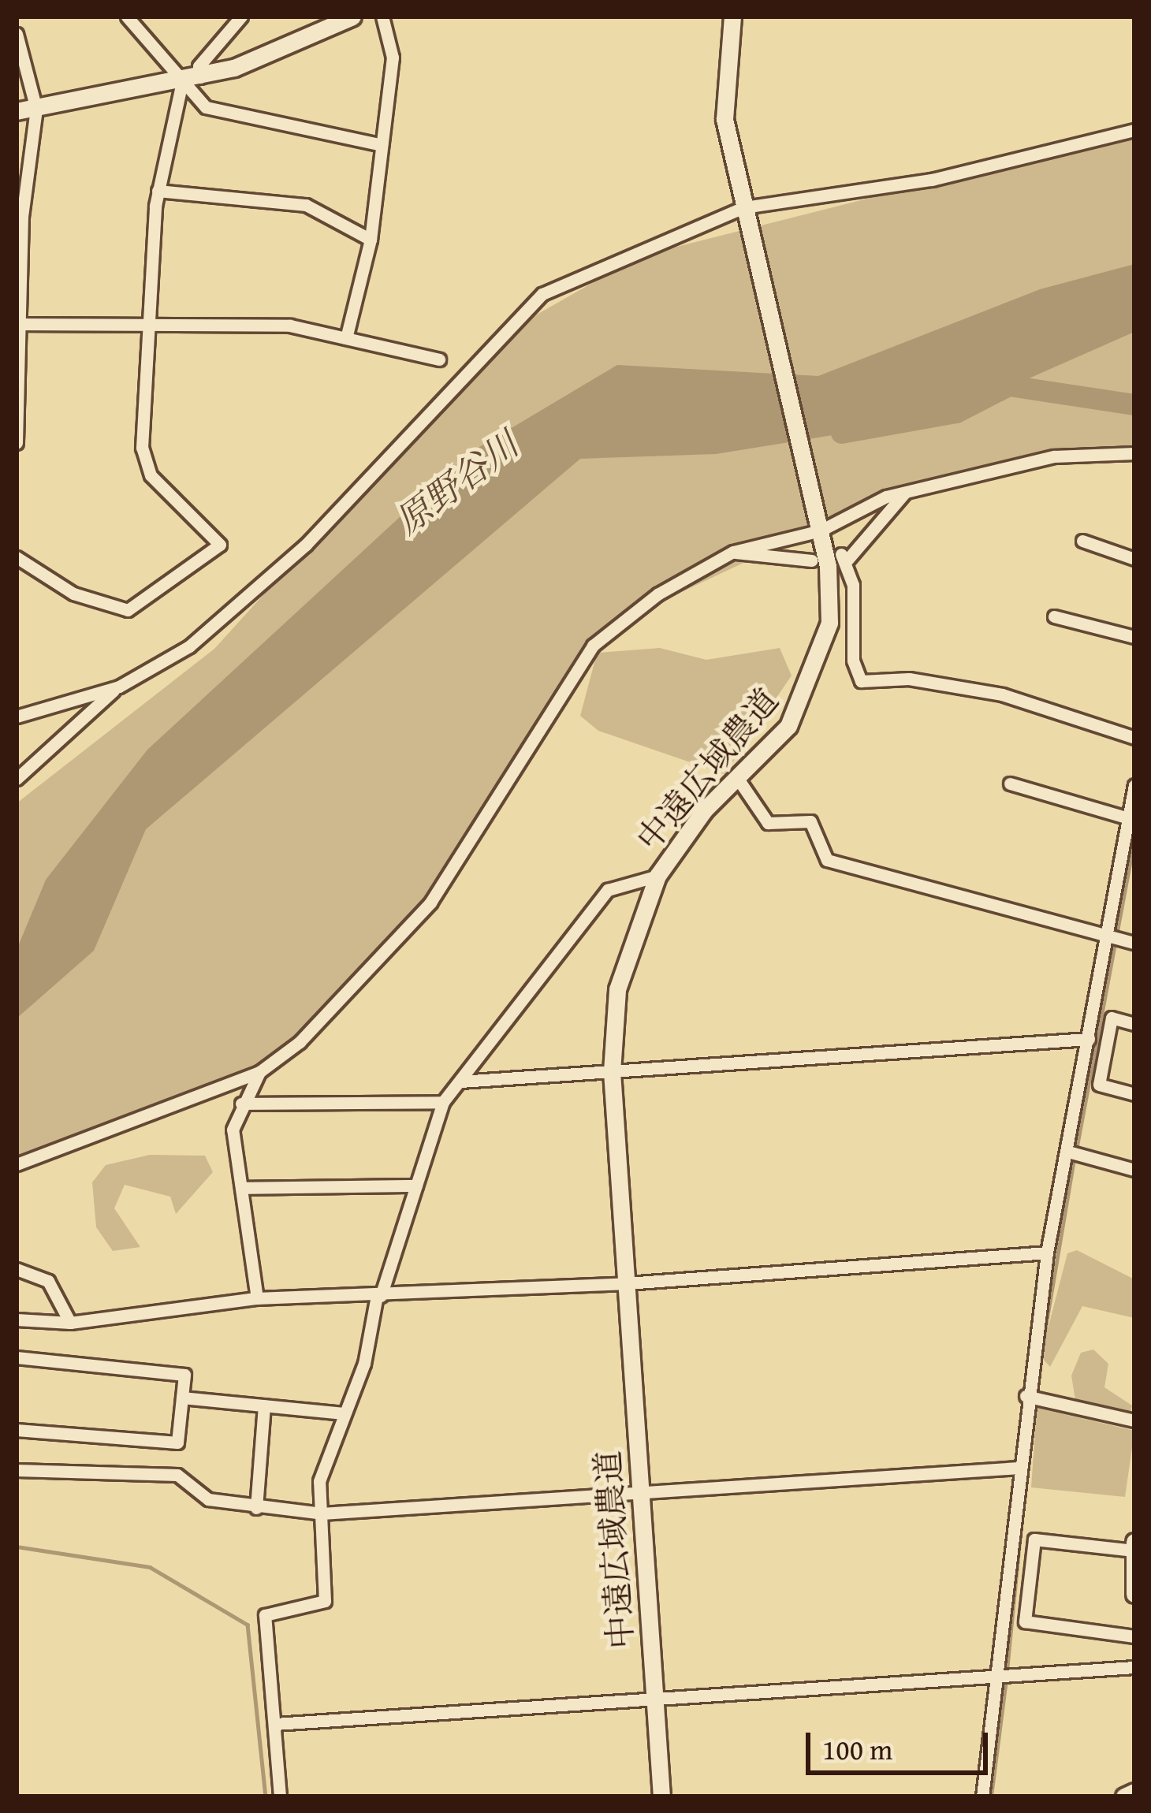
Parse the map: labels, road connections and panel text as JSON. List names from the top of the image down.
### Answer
{
  "streets": {
    "street": ["中遠広域農道"]
  },
  "water": ["原野谷川"],
  "scale_bar": "100 m"
}
